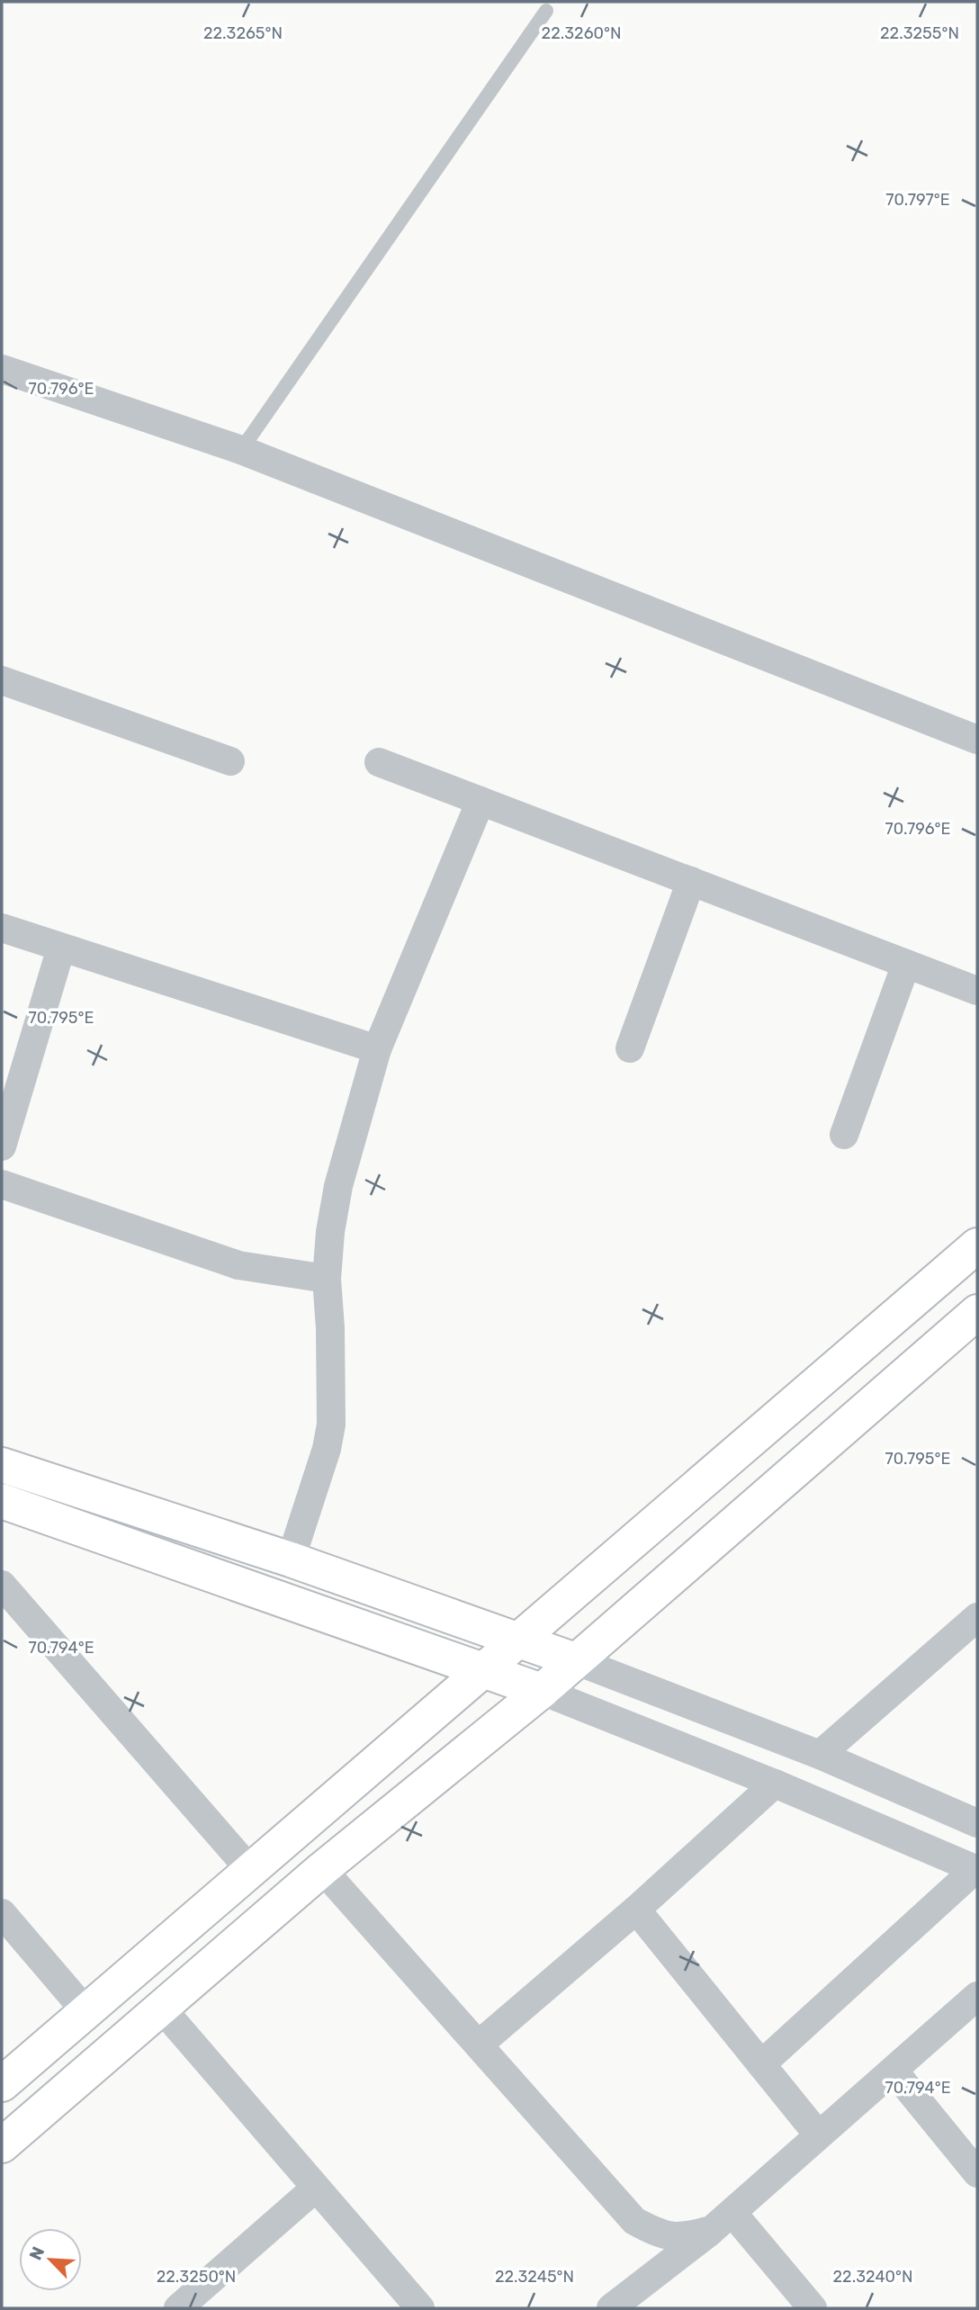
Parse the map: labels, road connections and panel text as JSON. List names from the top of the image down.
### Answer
{
  "north": "top left",
  "coordinates": [
    "22.3265°N",
    "22.3260°N",
    "22.3255°N",
    "70.797°E",
    "70.796°E",
    "70.795°E",
    "70.794°E",
    "22.3250°N",
    "22.3245°N",
    "22.3240°N"
  ]
}
